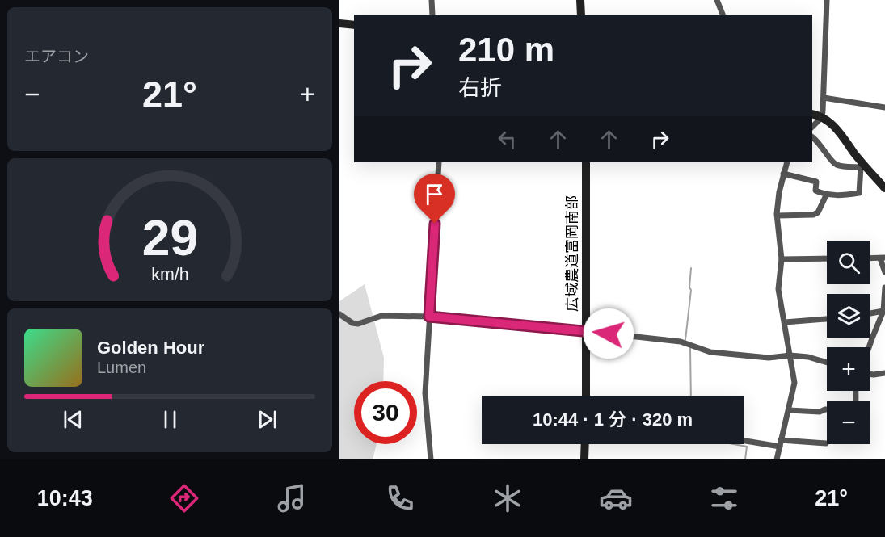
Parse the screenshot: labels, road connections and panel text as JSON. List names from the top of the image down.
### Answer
{
  "streets": {
    "street": ["広域農道富岡南部"]
  },
  "page": {
    "tile": "エアコン",
    "turn": ["210 m", "右折"],
    "heat": ["−", "21°", "+"],
    "map_buttons": ["+", "−"],
    "song": ["Golden Hour", "Lumen"],
    "limit": "30",
    "trip": "10:44 · 1 分 · 320 m",
    "tabs": ["10:43", "21°"],
    "gauge": ["29", "km/h"]
  }
}
